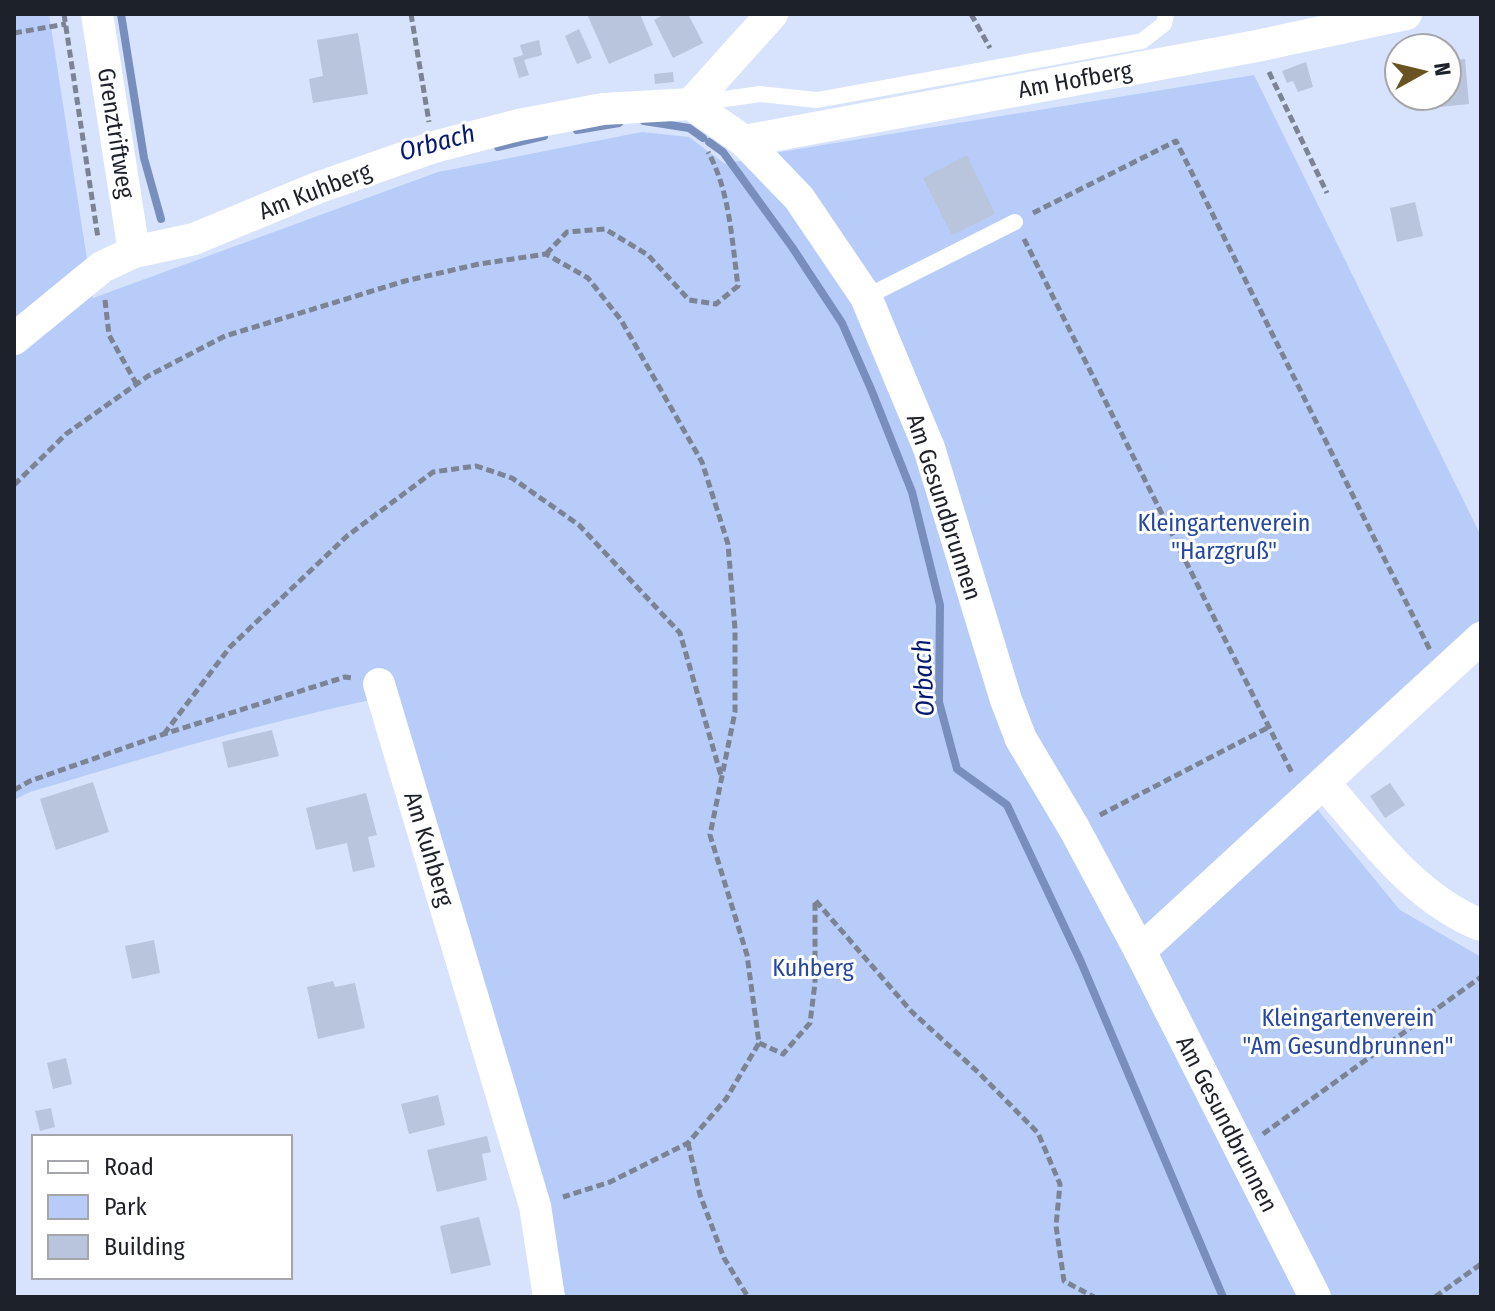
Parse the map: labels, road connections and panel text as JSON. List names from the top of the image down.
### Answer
{
  "streets": {
    "street": [
      "Am Hofberg",
      "Grenztriftweg",
      "Am Kuhberg",
      "Am Gesundbrunnen"
    ]
  },
  "crossings": [
    ["Am Hofberg", "Am Kuhberg"],
    ["Am Hofberg", "Am Gesundbrunnen"],
    ["Grenztriftweg", "Am Kuhberg"],
    ["Am Kuhberg", "Am Gesundbrunnen"]
  ],
  "water": ["Orbach"],
  "parks": ["Kleingartenverein \"Harzgruß\"", "Kuhberg", "Kleingartenverein \"Am Gesundbrunnen\""],
  "legend": ["Road", "Park", "Building"],
  "north": "right"
}
